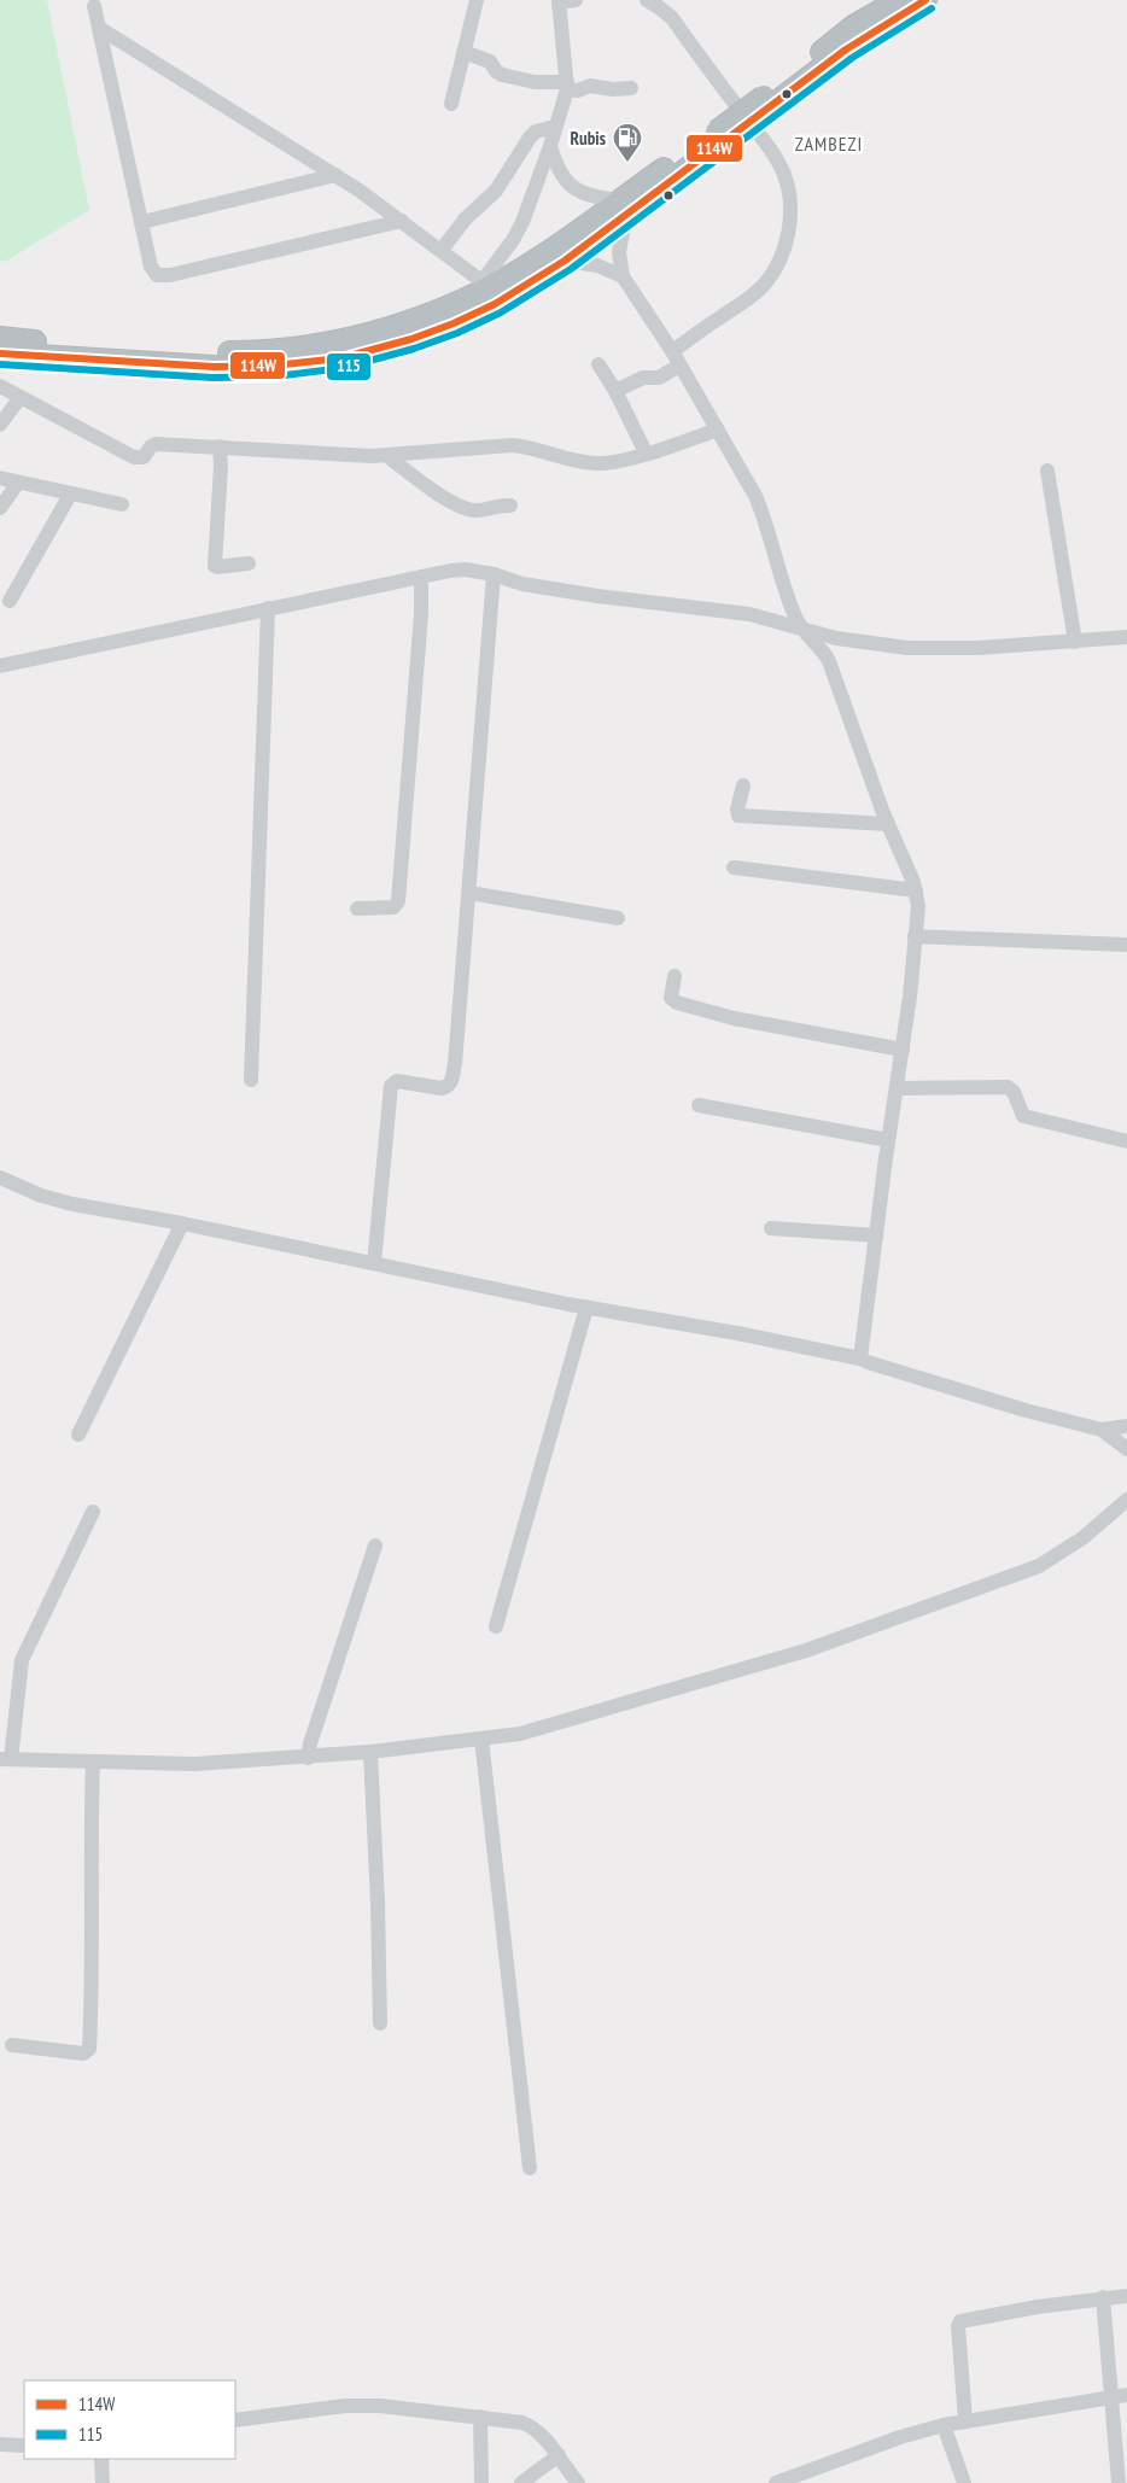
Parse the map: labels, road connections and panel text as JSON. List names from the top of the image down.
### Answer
{
  "districts": ["ZAMBEZI"],
  "places": {
    "fuel station": ["Rubis"]
  },
  "lines": ["transit line 114W", "transit line 115"],
  "legend": ["114W", "115"]
}
